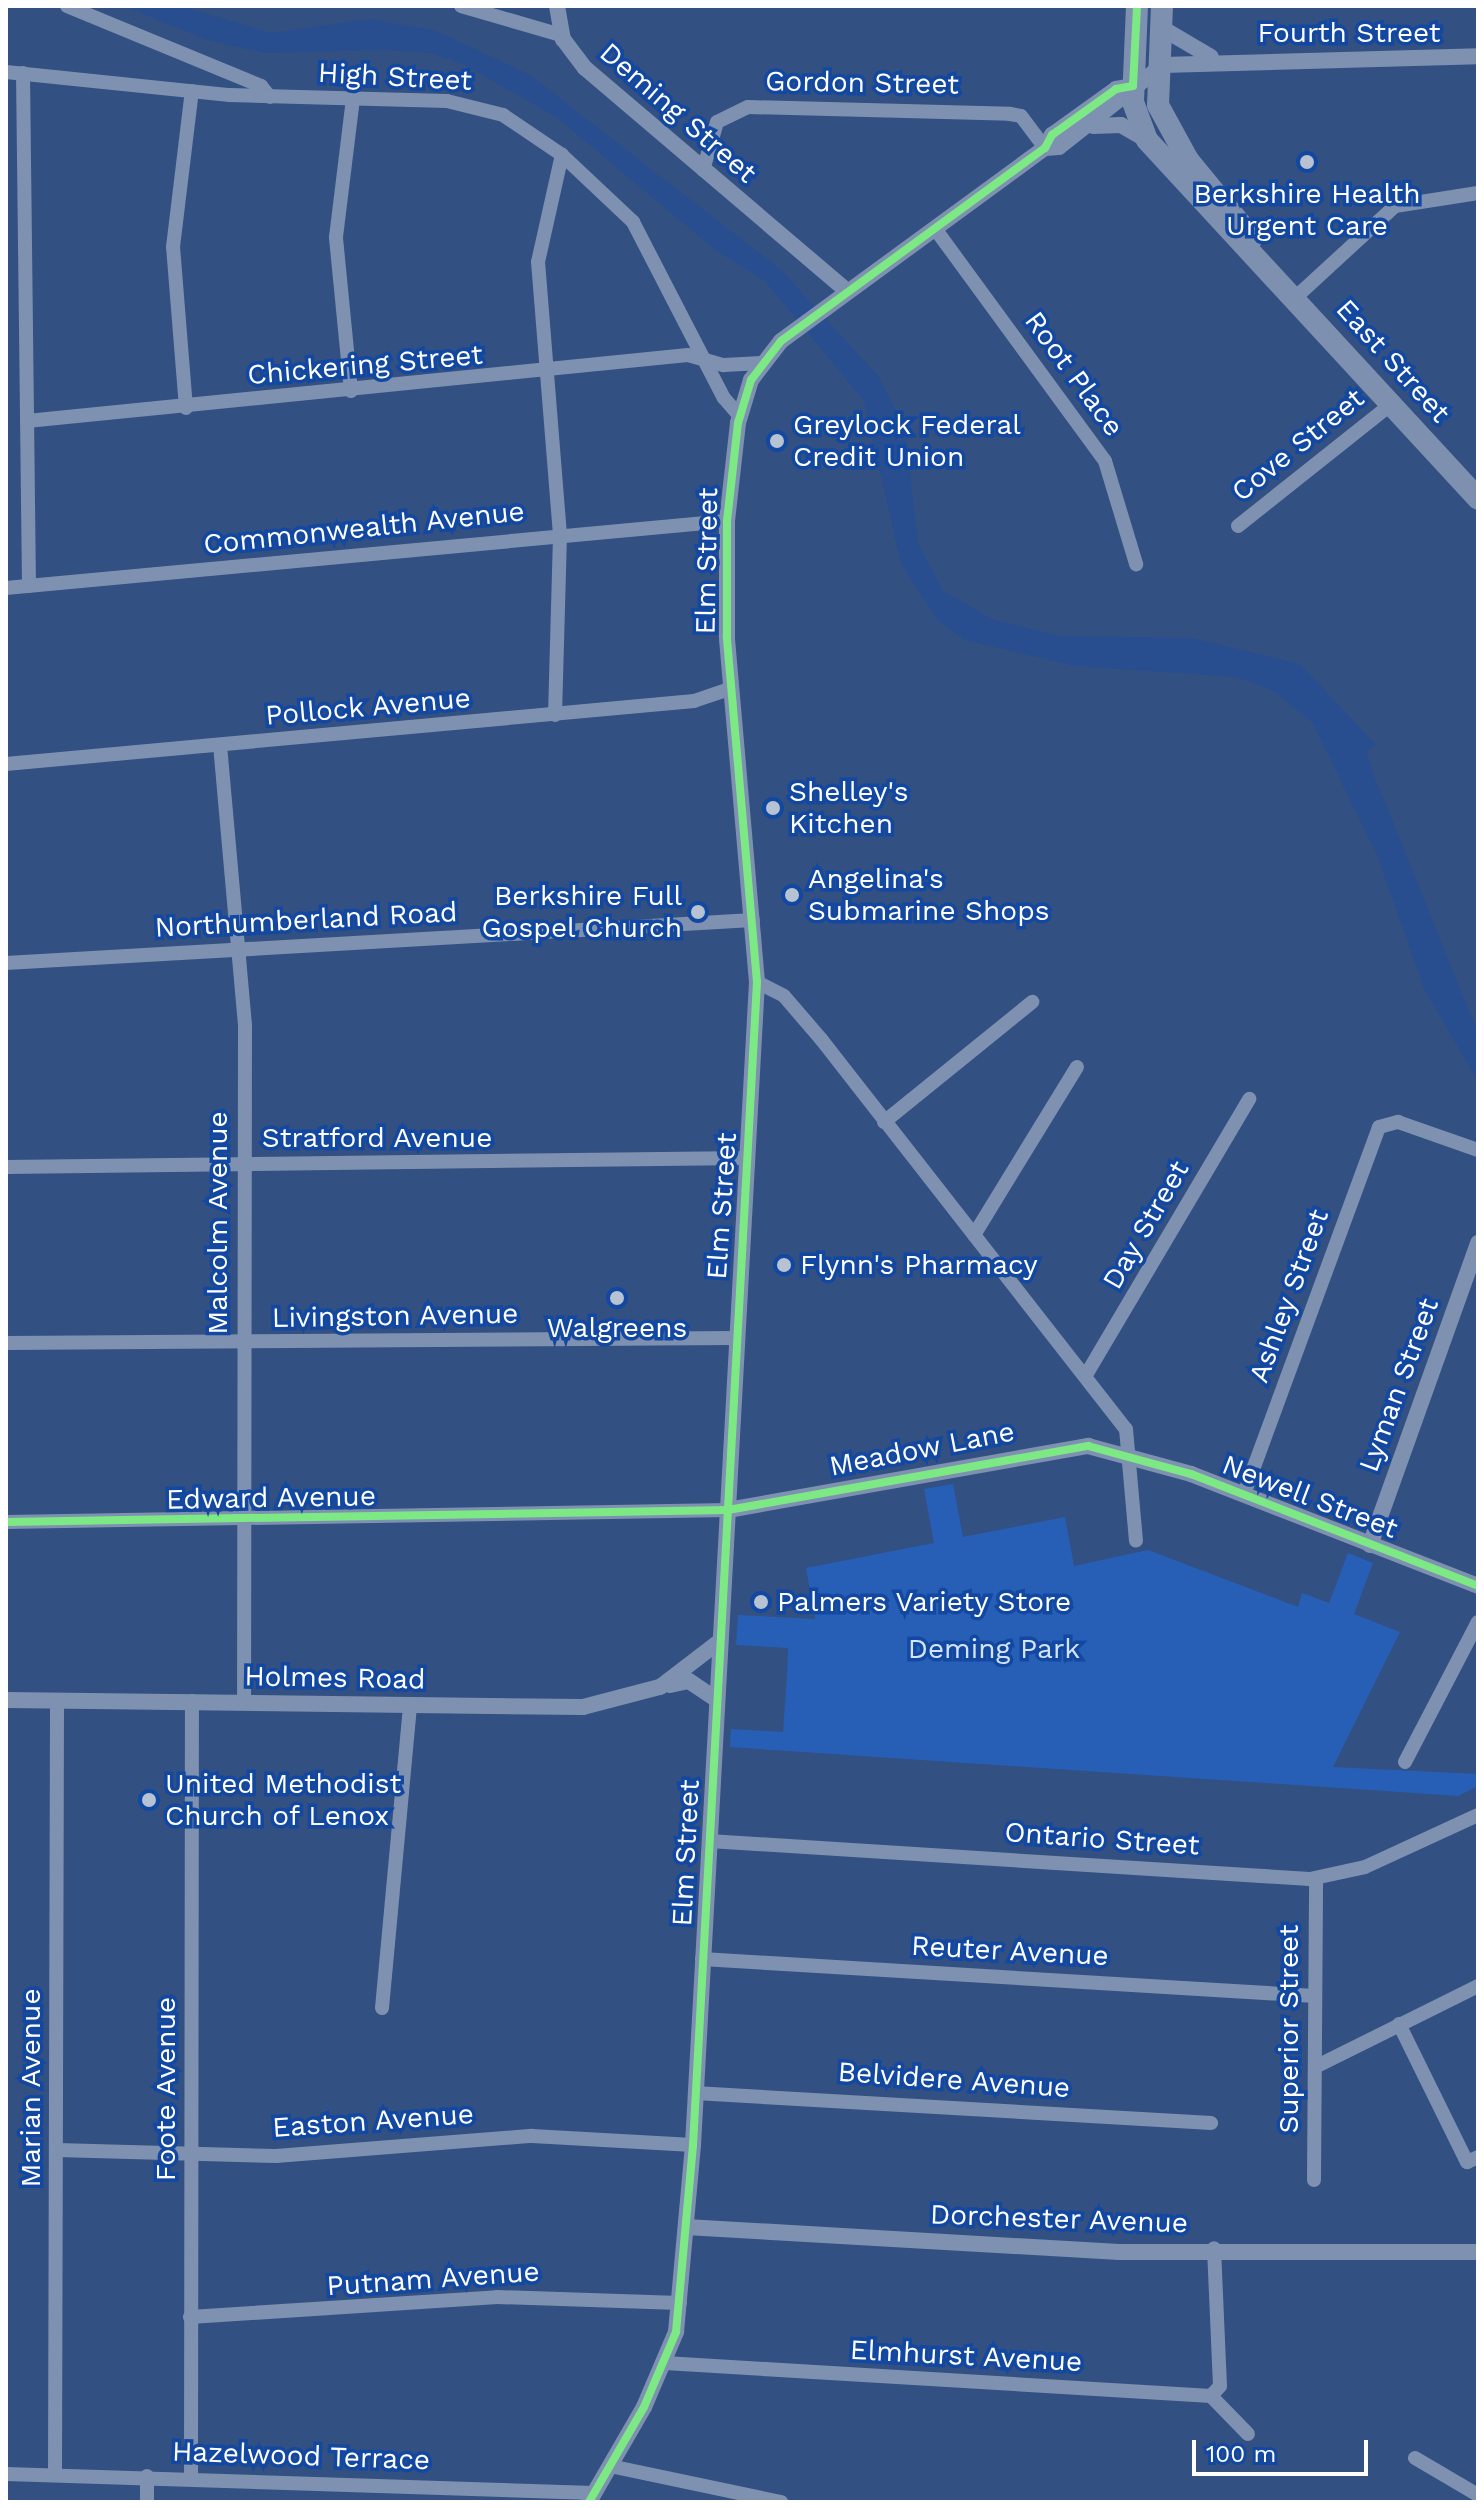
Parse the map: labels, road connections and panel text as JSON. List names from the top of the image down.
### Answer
{
  "streets": {
    "highway": ["East Street"],
    "street": [
      "Fourth Street",
      "High Street",
      "Gordon Street",
      "Deming Street",
      "Chickering Street",
      "Root Place",
      "Cove Street",
      "Commonwealth Avenue",
      "Elm Street",
      "Pollock Avenue",
      "Northumberland Road",
      "Stratford Avenue",
      "Malcolm Avenue",
      "Day Street",
      "Ashley Street",
      "Livingston Avenue",
      "Lyman Street",
      "Meadow Lane",
      "Newell Street",
      "Edward Avenue",
      "Holmes Road",
      "Ontario Street",
      "Reuter Avenue",
      "Superior Street",
      "Belvidere Avenue",
      "Marian Avenue",
      "Foote Avenue",
      "Easton Avenue",
      "Dorchester Avenue",
      "Putnam Avenue",
      "Elmhurst Avenue",
      "Hazelwood Terrace"
    ]
  },
  "crossings": [
    ["Fourth Street", "East Street"],
    ["High Street", "Chickering Street"],
    ["High Street", "Elm Street"],
    ["Gordon Street", "Deming Street"],
    ["Gordon Street", "Elm Street"],
    ["Deming Street", "Elm Street"],
    ["East Street", "Cove Street"],
    ["East Street", "Elm Street"],
    ["Root Place", "Elm Street"],
    ["Commonwealth Avenue", "Elm Street"],
    ["Elm Street", "Pollock Avenue"],
    ["Elm Street", "Northumberland Road"],
    ["Elm Street", "Stratford Avenue"],
    ["Elm Street", "Livingston Avenue"],
    ["Elm Street", "Meadow Lane"],
    ["Elm Street", "Edward Avenue"],
    ["Elm Street", "Holmes Road"],
    ["Elm Street", "Ontario Street"],
    ["Elm Street", "Reuter Avenue"],
    ["Elm Street", "Belvidere Avenue"],
    ["Elm Street", "Easton Avenue"],
    ["Elm Street", "Dorchester Avenue"],
    ["Elm Street", "Putnam Avenue"],
    ["Elm Street", "Elmhurst Avenue"],
    ["Elm Street", "Hazelwood Terrace"],
    ["Pollock Avenue", "Malcolm Avenue"],
    ["Northumberland Road", "Malcolm Avenue"],
    ["Stratford Avenue", "Malcolm Avenue"],
    ["Malcolm Avenue", "Livingston Avenue"],
    ["Malcolm Avenue", "Edward Avenue"],
    ["Malcolm Avenue", "Holmes Road"],
    ["Ashley Street", "Newell Street"],
    ["Lyman Street", "Newell Street"],
    ["Meadow Lane", "Newell Street"],
    ["Meadow Lane", "Edward Avenue"],
    ["Holmes Road", "Marian Avenue"],
    ["Holmes Road", "Foote Avenue"],
    ["Ontario Street", "Superior Street"],
    ["Reuter Avenue", "Superior Street"],
    ["Marian Avenue", "Easton Avenue"],
    ["Marian Avenue", "Hazelwood Terrace"],
    ["Foote Avenue", "Easton Avenue"],
    ["Foote Avenue", "Putnam Avenue"],
    ["Foote Avenue", "Hazelwood Terrace"]
  ],
  "parks": ["Deming Park"],
  "places": [
    "Berkshire Health Urgent Care",
    "Greylock Federal Credit Union",
    "Shelley's Kitchen",
    "Angelina's Submarine Shops",
    "Berkshire Full Gospel Church",
    "Flynn's Pharmacy",
    "Walgreens",
    "Palmers Variety Store",
    "United Methodist Church of Lenox"
  ],
  "scale_bar": "100 m"
}
